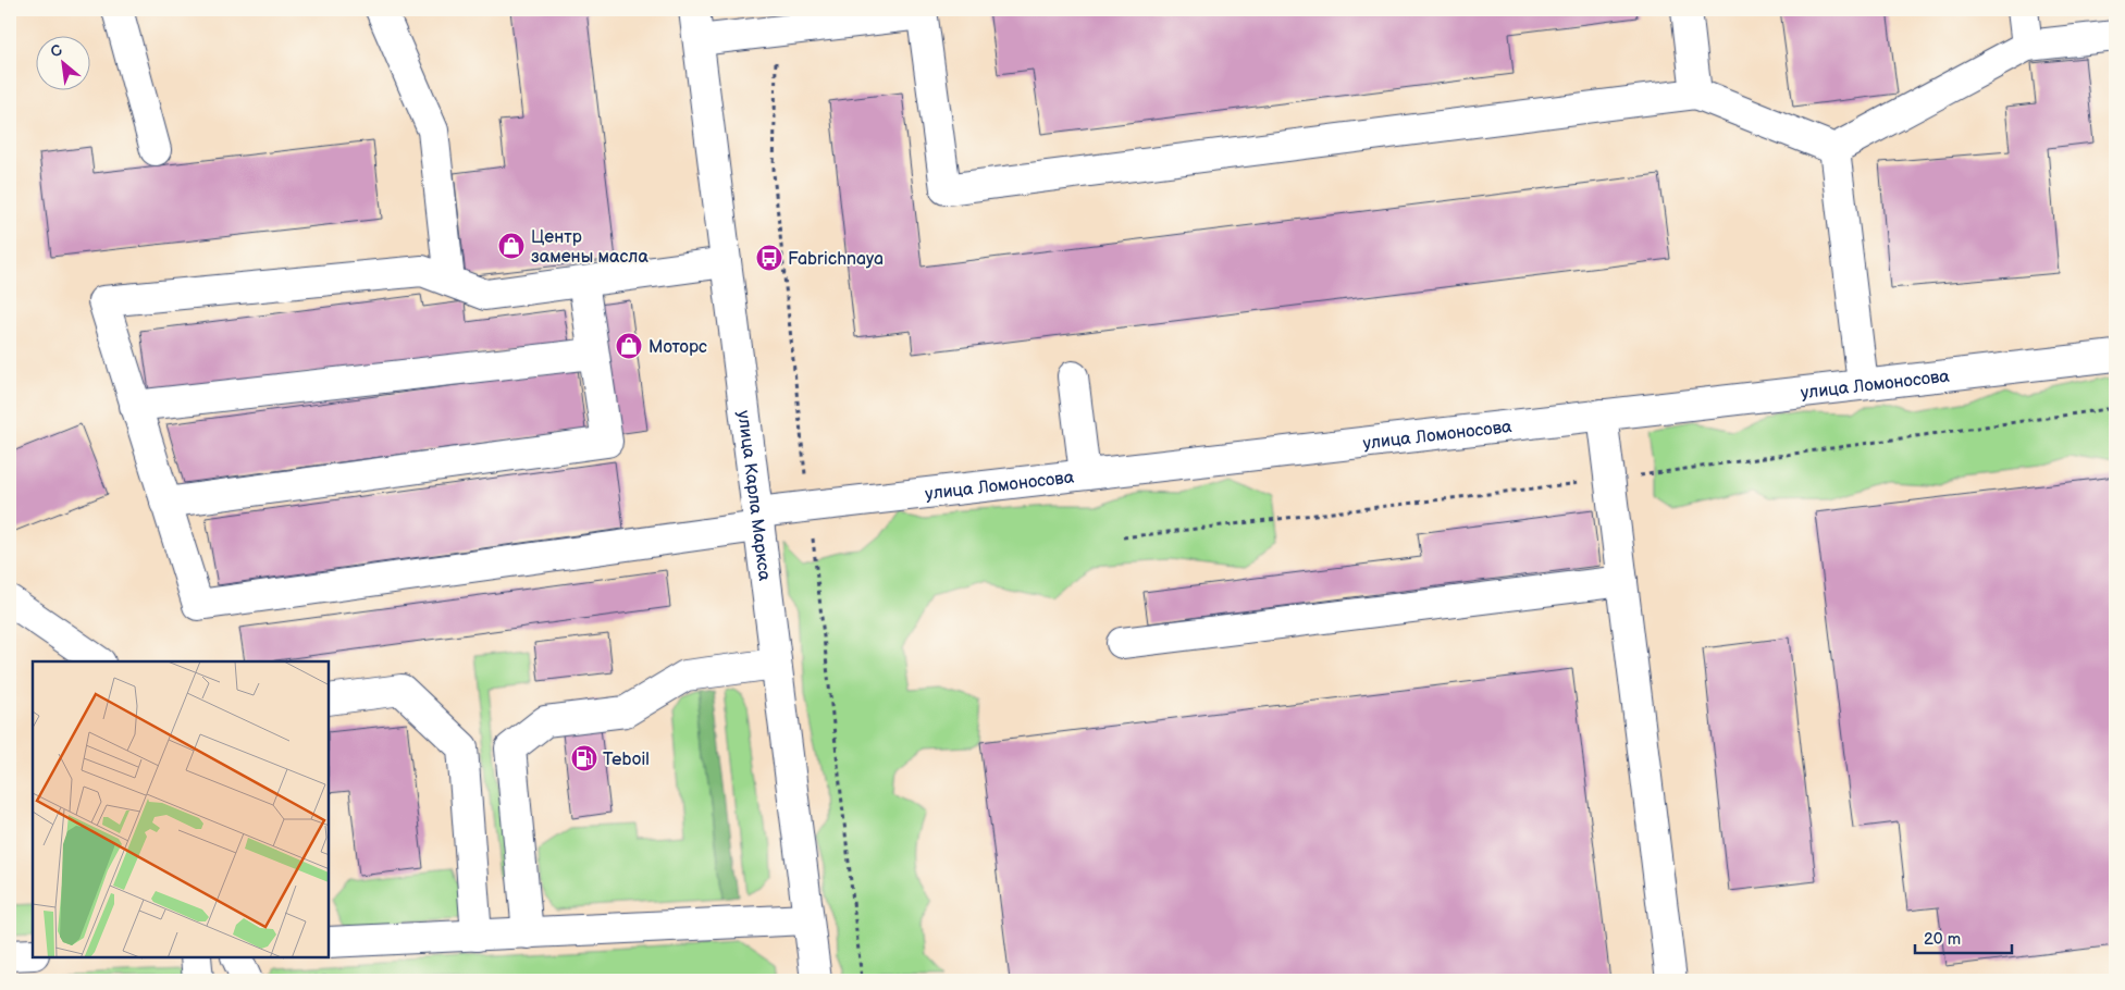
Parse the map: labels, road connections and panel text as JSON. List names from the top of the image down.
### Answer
{
  "streets": {
    "street": ["улица Ломоносова", "улица Карла Маркса"]
  },
  "crossings": [
    ["улица Ломоносова", "улица Карла Маркса"]
  ],
  "places": {
    "shop": ["Центр замены масла", "Моторс"],
    "bus stop": ["Fabrichnaya"],
    "fuel station": ["Teboil"]
  },
  "scale_bar": "20 m",
  "north": "top left"
}
